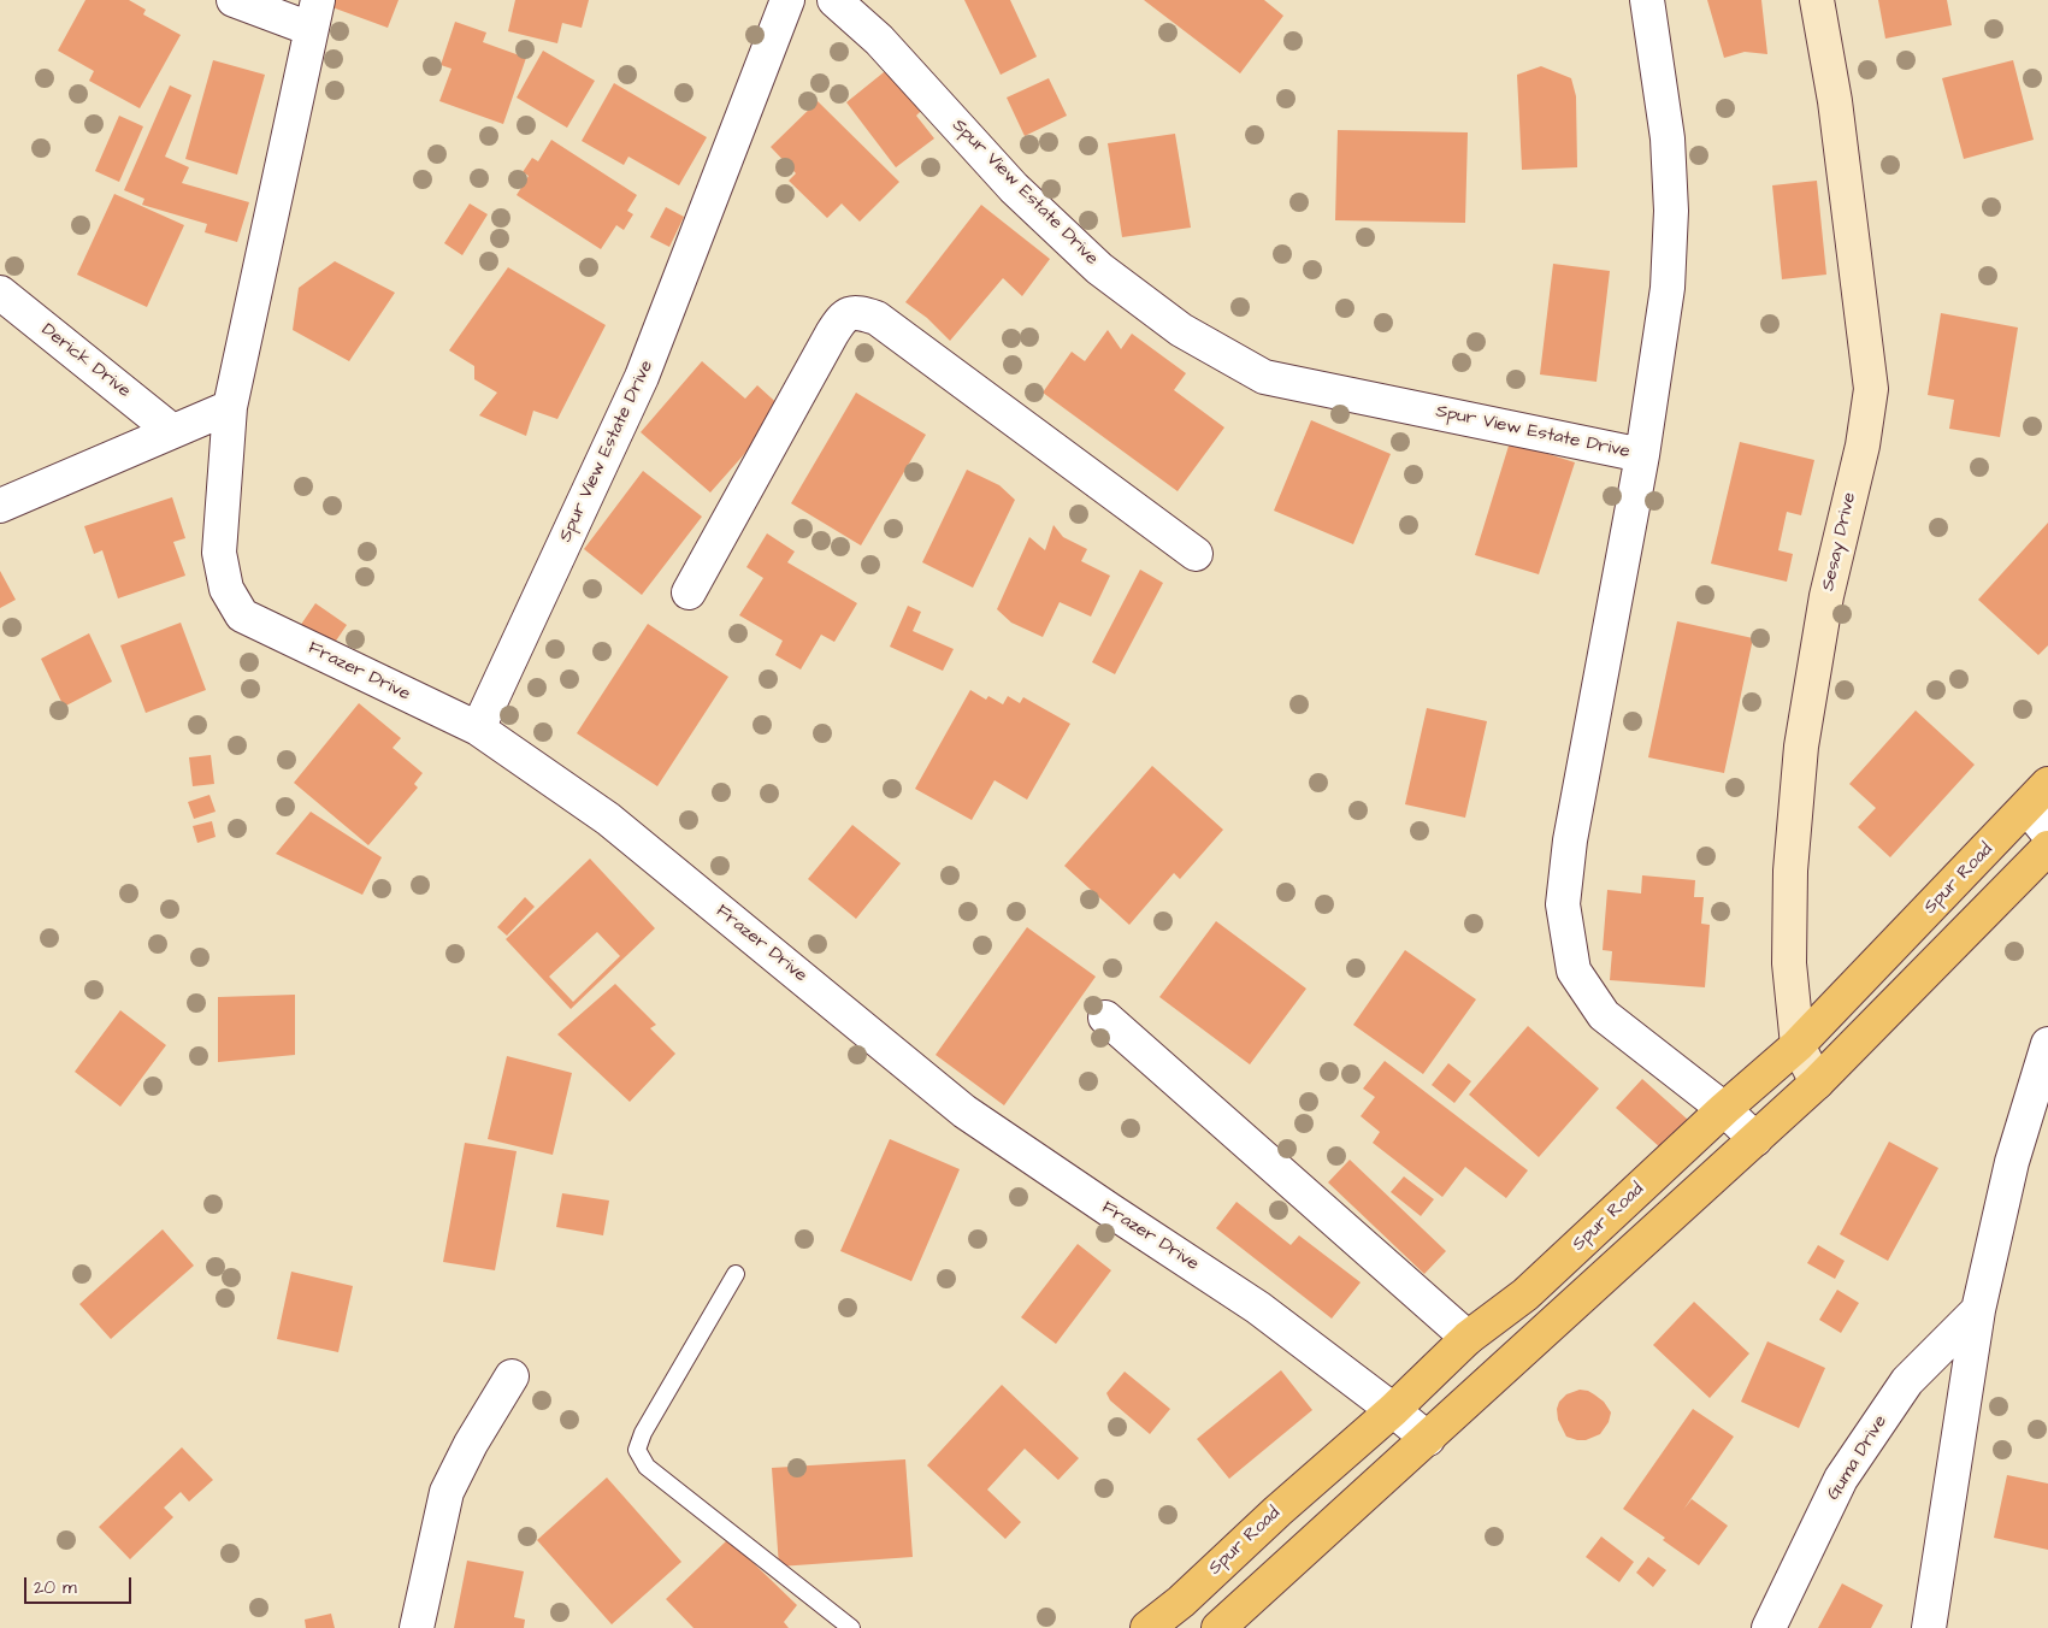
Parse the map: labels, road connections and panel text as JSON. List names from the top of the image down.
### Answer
{
  "streets": {
    "main road": ["Spur Road"],
    "street": [
      "Spur View Estate Drive",
      "Derick Drive",
      "Sesay Drive",
      "Frazer Drive",
      "Guma Drive"
    ]
  },
  "crossings": [
    ["Spur View Estate Drive", "Frazer Drive"],
    ["Spur View Estate Drive", "Spur Road"],
    ["Sesay Drive", "Spur Road"],
    ["Frazer Drive", "Spur Road"]
  ],
  "scale_bar": "20 m"
}
